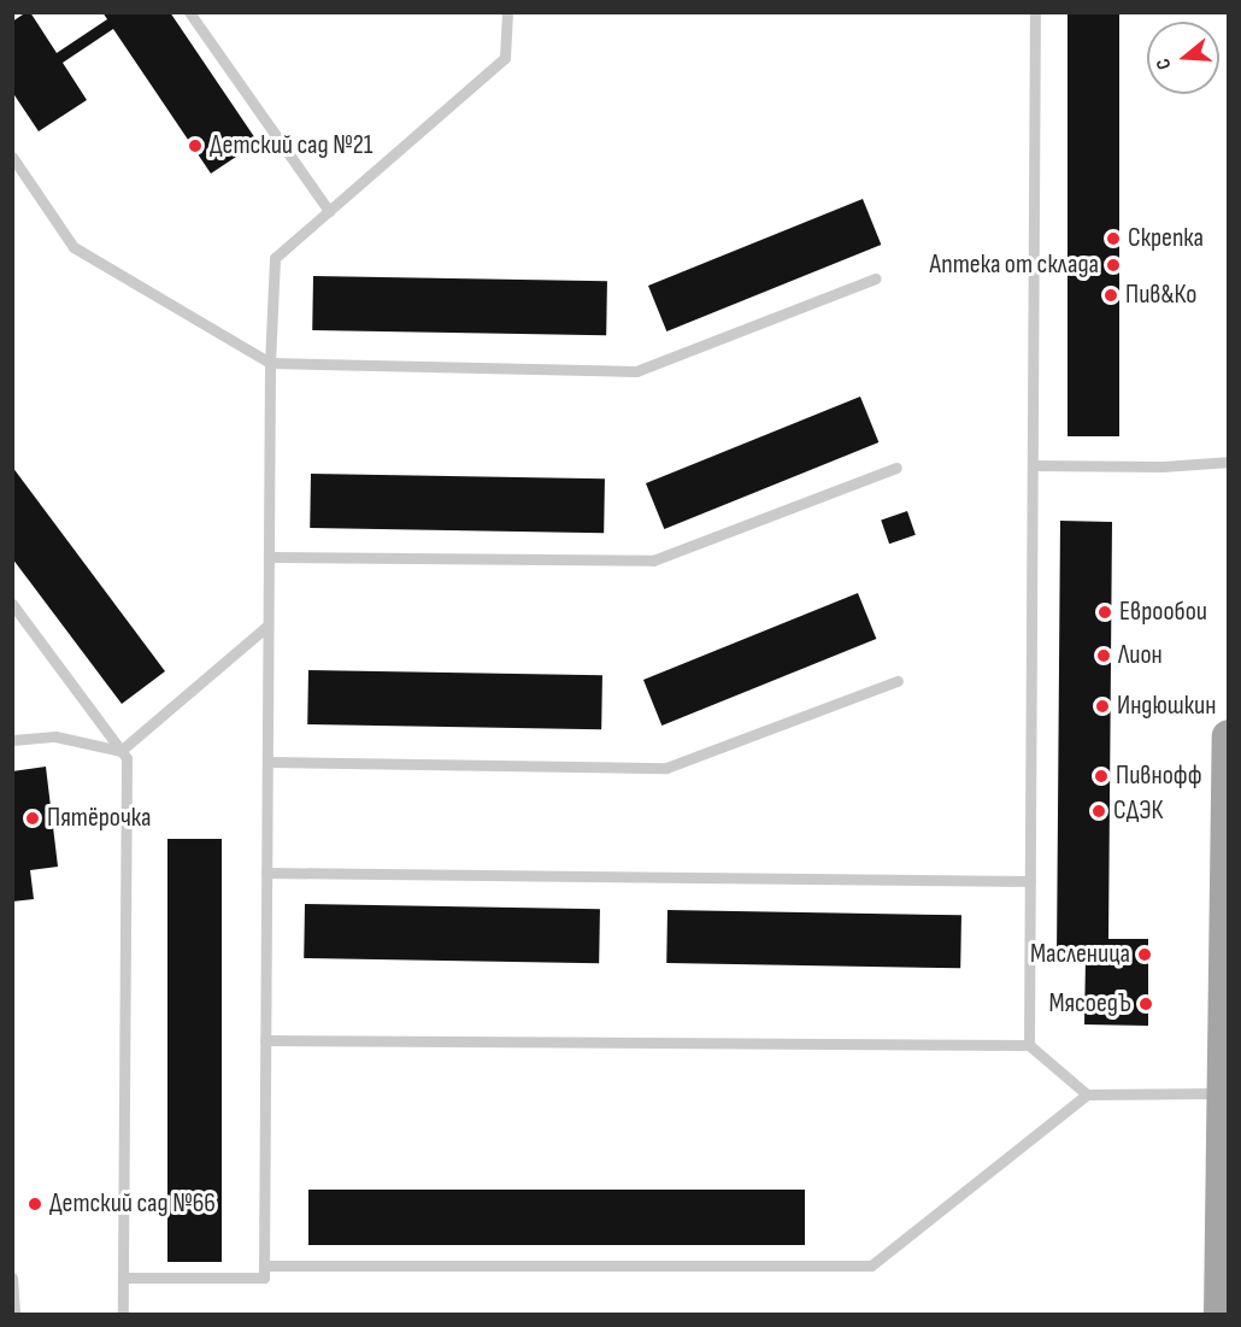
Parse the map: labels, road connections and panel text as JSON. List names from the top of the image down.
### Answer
{
  "places": [
    "Детский сад №21",
    "Скрепка",
    "Аптека от склада",
    "Пив&Ко",
    "Еврообои",
    "Лион",
    "Индюшкин",
    "Пивнофф",
    "СДЭК",
    "Пятёрочка",
    "Масленица",
    "МясоедЪ",
    "Детский сад №66"
  ],
  "north": "left"
}
